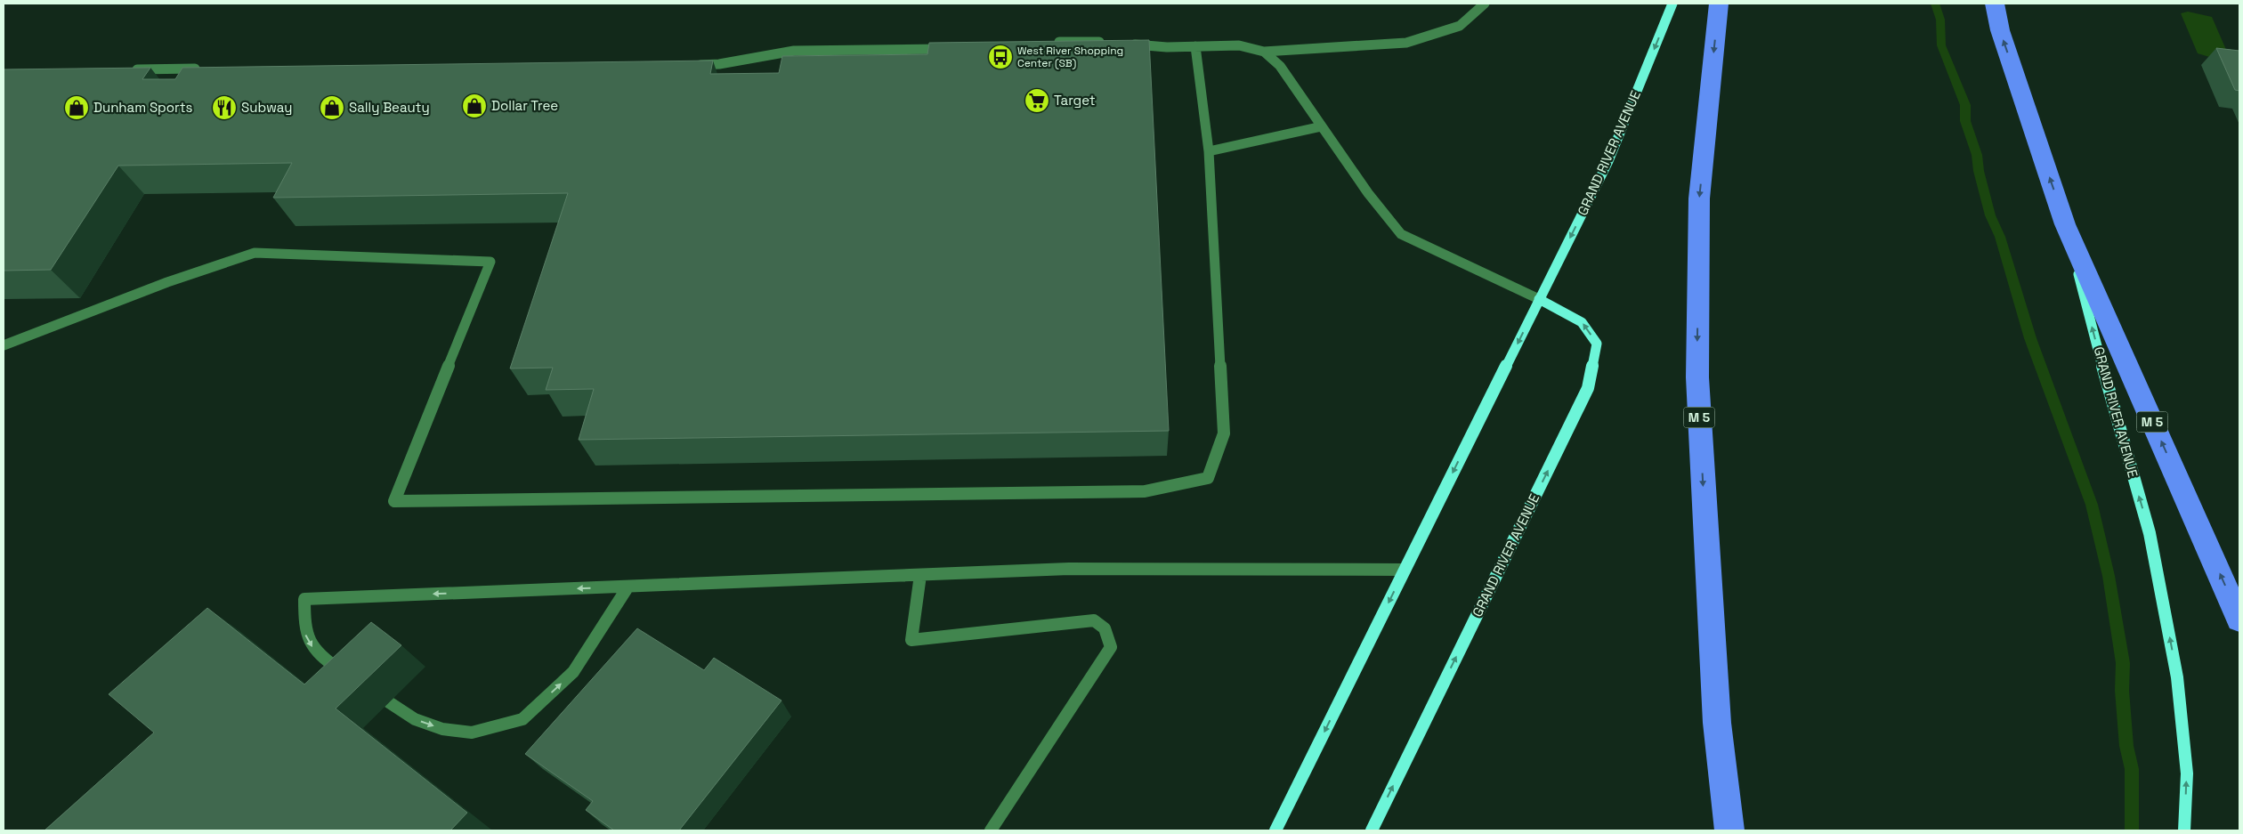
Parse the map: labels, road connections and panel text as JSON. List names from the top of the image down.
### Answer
{
  "streets": {
    "highway": ["GRAND RIVER AVENUE", "M 5"]
  },
  "crossings": [
    ["GRAND RIVER AVENUE", "M 5"]
  ],
  "places": {
    "bus stop": ["West River Shopping Center (SB)"],
    "supermarket": ["Target"],
    "shop": ["Dollar Tree", "Dunham Sports", "Sally Beauty"],
    "restaurant": ["Subway"]
  }
}
